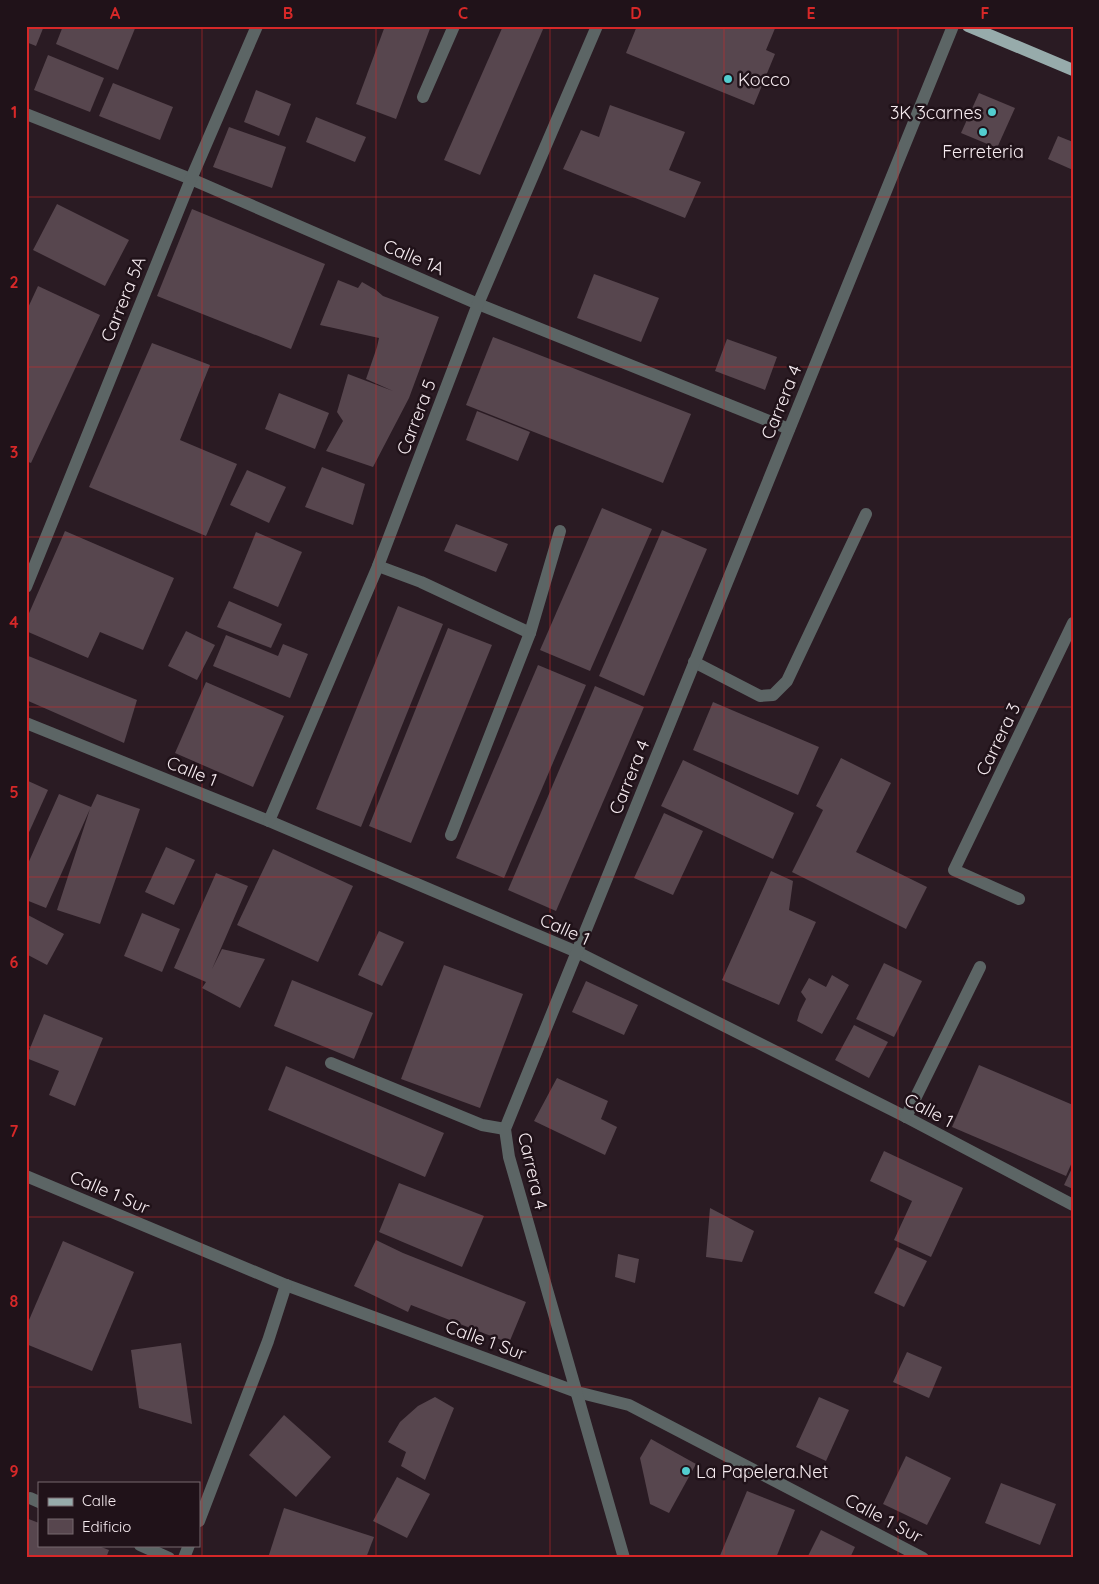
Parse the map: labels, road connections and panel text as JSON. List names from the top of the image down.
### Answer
{
  "streets": {
    "street": [
      "Calle 1A",
      "Carrera 5A",
      "Carrera 4",
      "Carrera 5",
      "Carrera 3",
      "Calle 1",
      "Calle 1 Sur"
    ]
  },
  "crossings": [
    ["Calle 1A", "Carrera 5A"],
    ["Calle 1A", "Carrera 4"],
    ["Calle 1A", "Carrera 5"],
    ["Carrera 4", "Calle 1"],
    ["Carrera 4", "Calle 1 Sur"],
    ["Carrera 5", "Calle 1"]
  ],
  "places": [
    "Kocco",
    "3K 3carnes",
    "Ferreteria",
    "La Papelera.Net"
  ],
  "legend": ["Calle", "Edificio"],
  "grid": {
    "columns": [
      "A",
      "B",
      "C",
      "D",
      "E",
      "F"
    ],
    "rows": [
      "1",
      "2",
      "3",
      "4",
      "5",
      "6",
      "7",
      "8",
      "9"
    ]
  }
}
